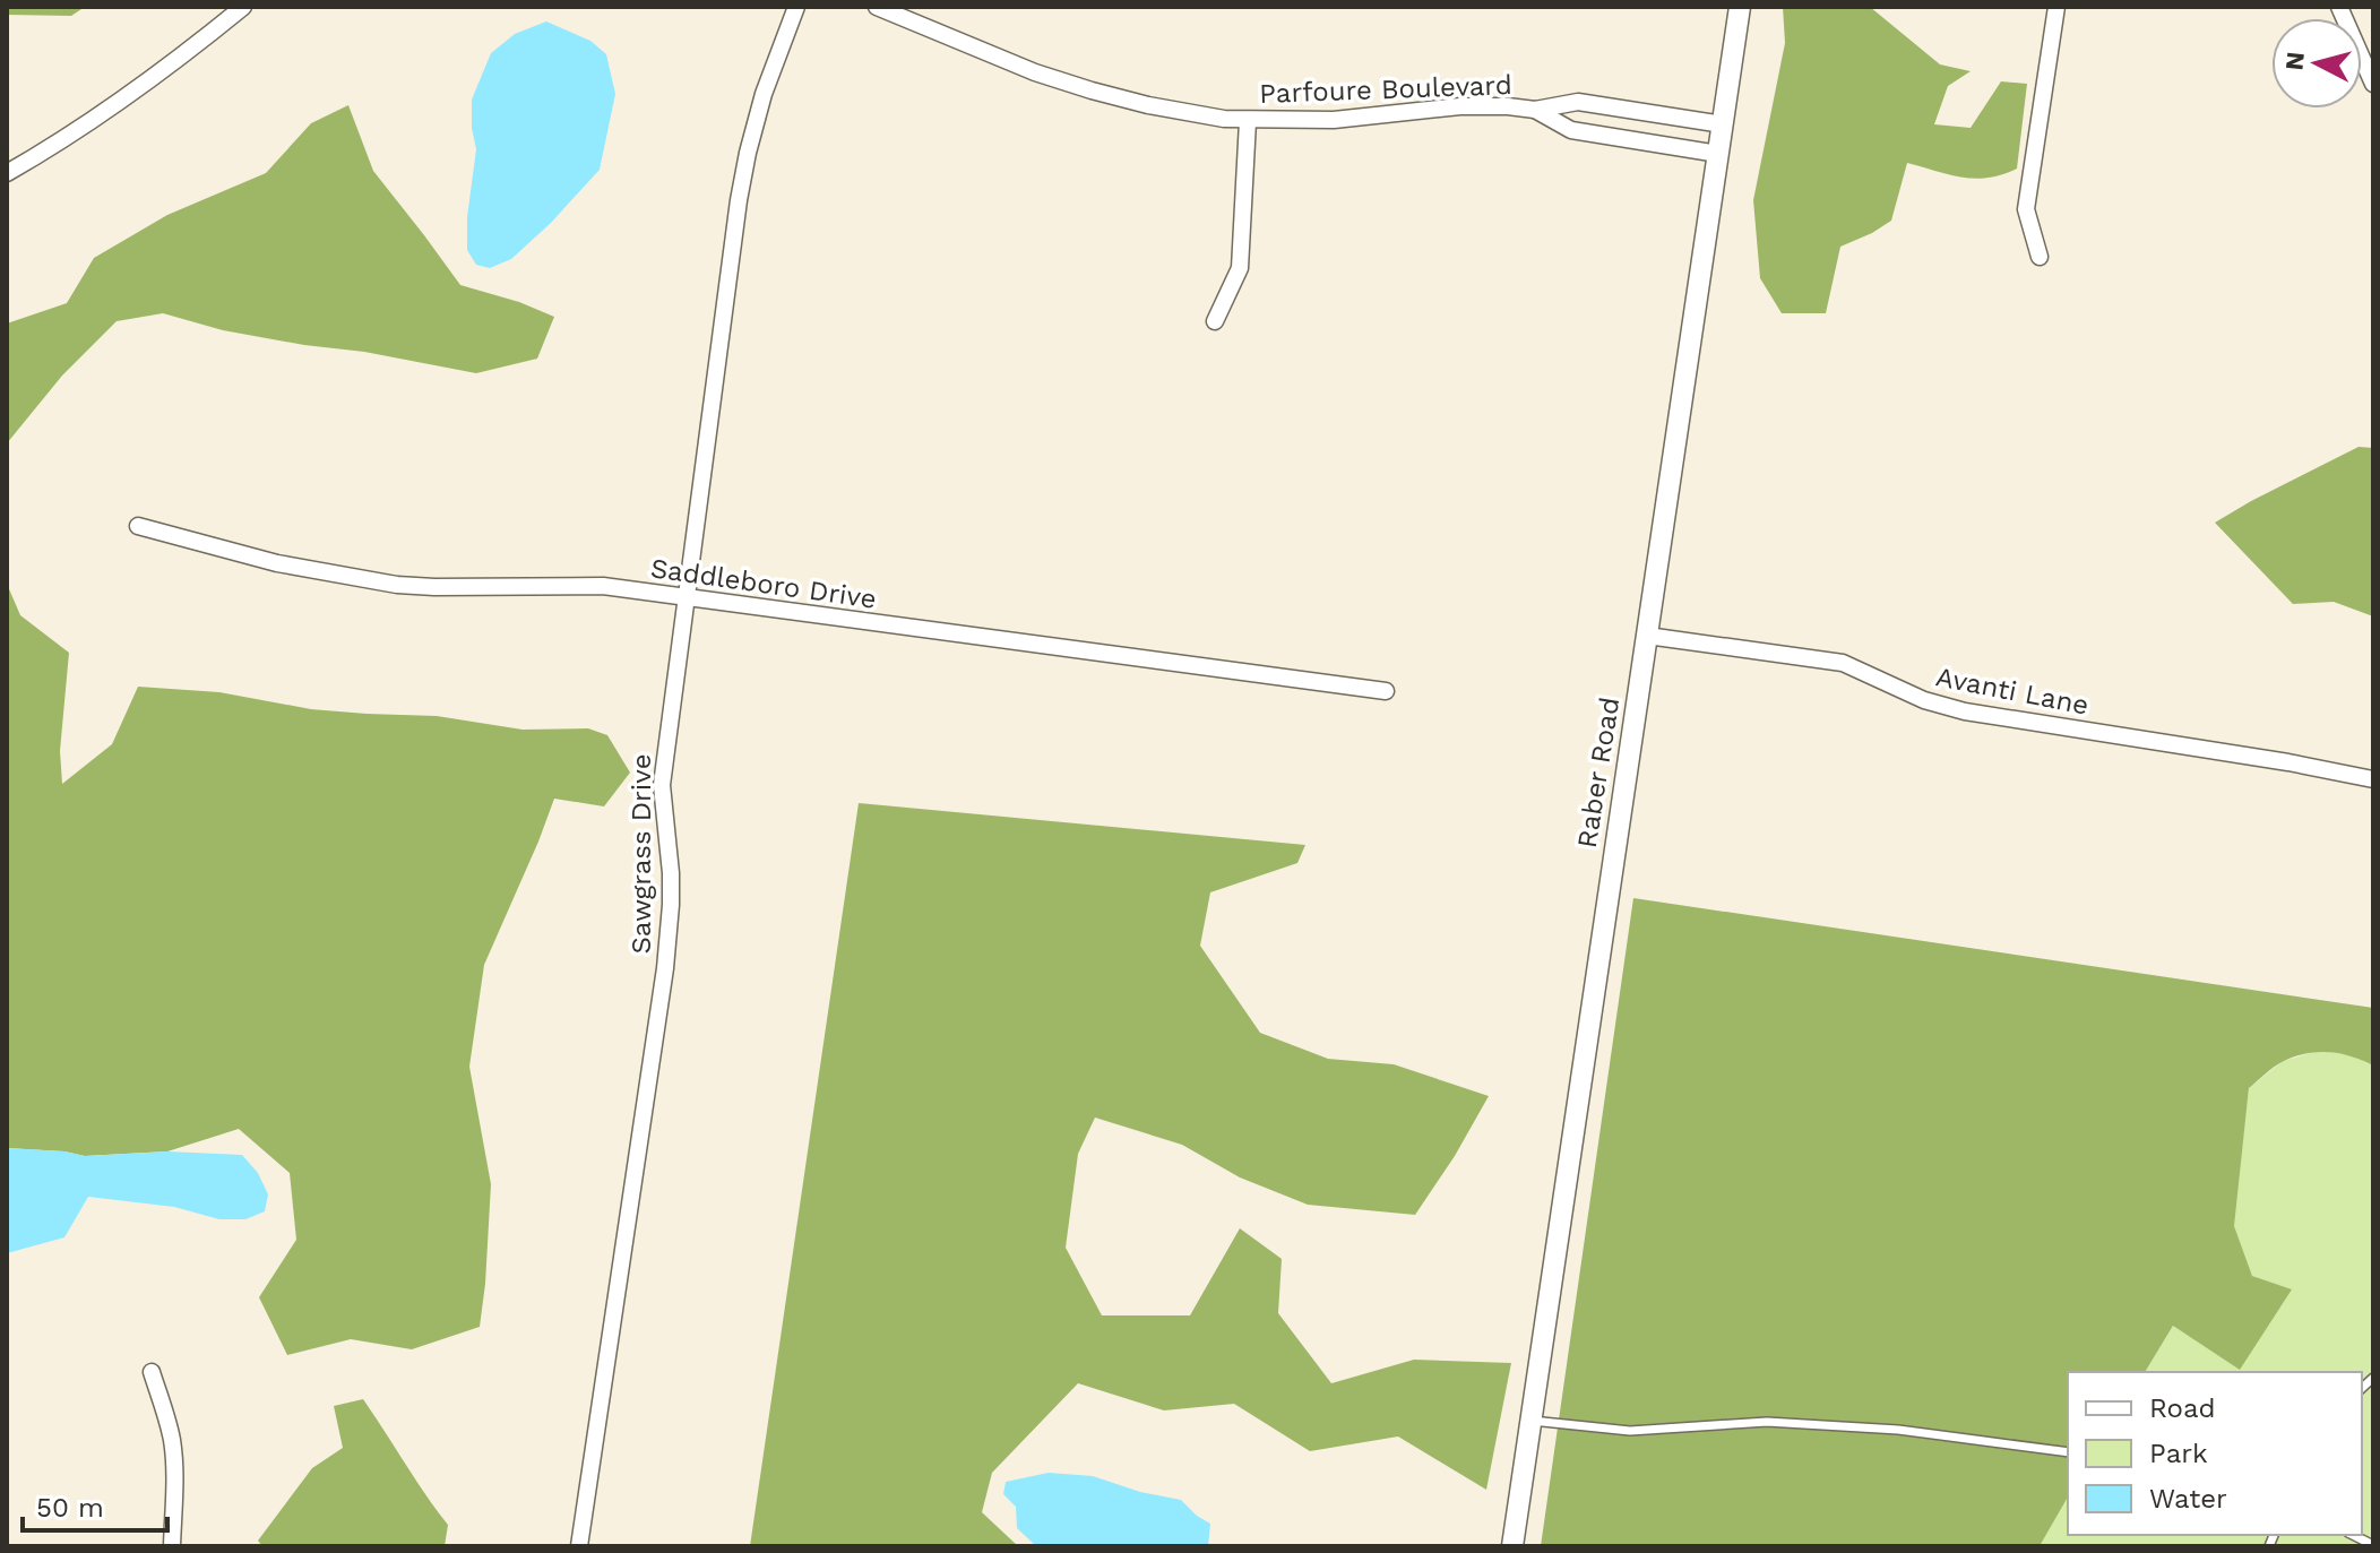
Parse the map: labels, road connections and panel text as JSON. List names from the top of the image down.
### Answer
{
  "streets": {
    "street": [
      "Parfoure Boulevard",
      "Saddleboro Drive",
      "Avanti Lane",
      "Raber Road",
      "Sawgrass Drive"
    ]
  },
  "crossings": [
    ["Parfoure Boulevard", "Raber Road"],
    ["Saddleboro Drive", "Sawgrass Drive"],
    ["Avanti Lane", "Raber Road"]
  ],
  "legend": ["Road", "Park", "Water"],
  "scale_bar": "50 m",
  "north": "left"
}
